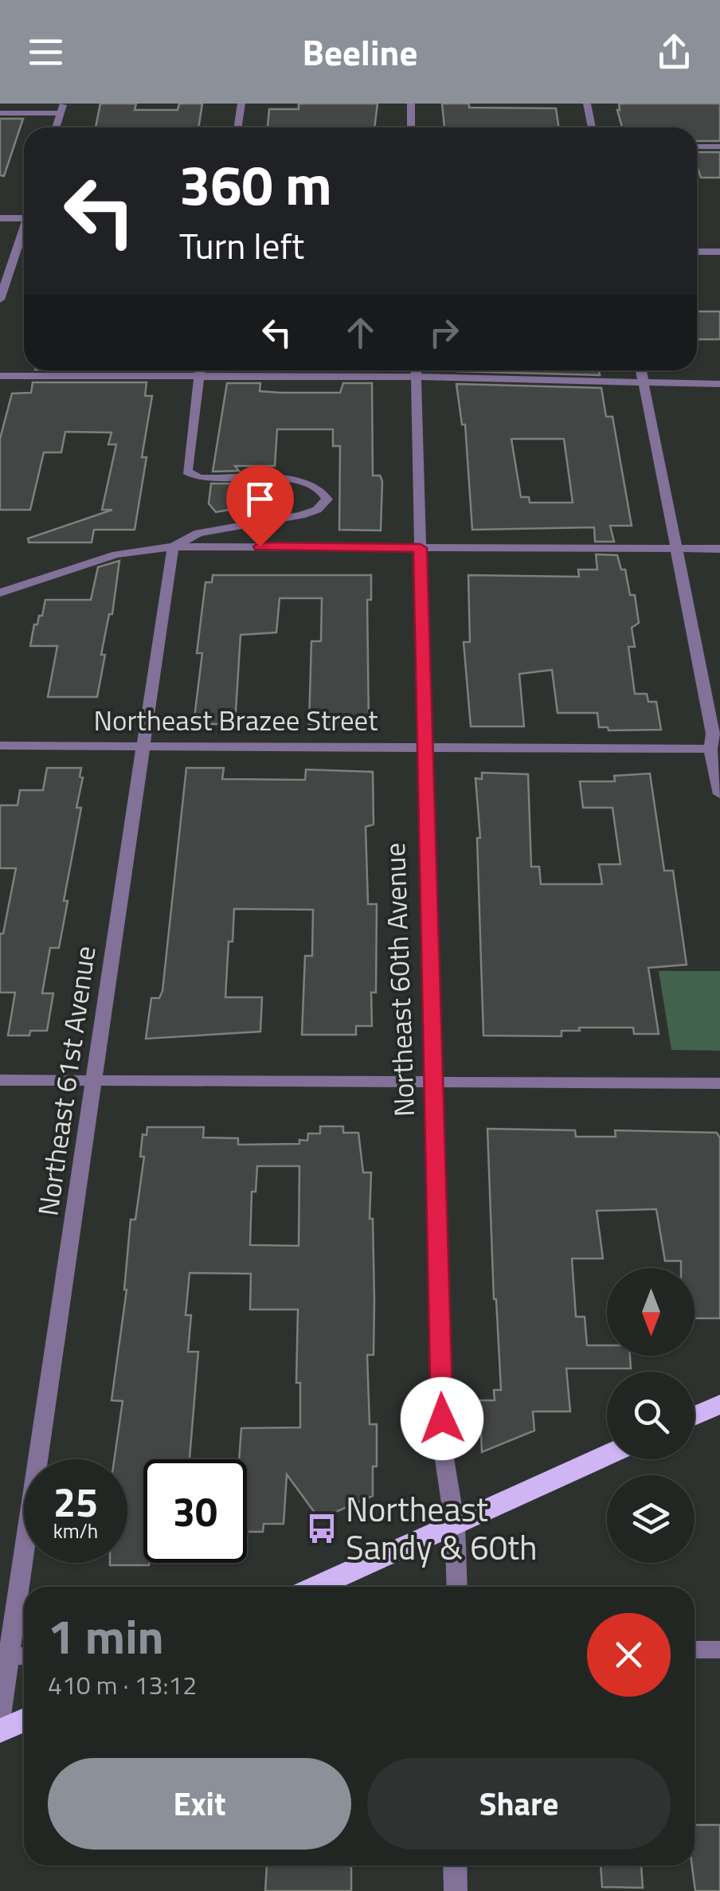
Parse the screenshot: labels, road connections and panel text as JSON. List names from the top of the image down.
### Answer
{
  "streets": {
    "street": ["Northeast Brazee Street", "Northeast 60th Avenue", "Northeast 61st Avenue"]
  },
  "crossings": [
    ["Northeast Brazee Street", "Northeast 60th Avenue"],
    ["Northeast Brazee Street", "Northeast 61st Avenue"]
  ],
  "places": {
    "bus stop": ["Northeast Sandy & 60th"]
  },
  "north": "bottom",
  "page": {
    "header": "Beeline",
    "turn": ["360 m", "Turn left"],
    "speed": "25 km/h",
    "limit": "30",
    "heading": ["1 min", "410 m · 13:12"],
    "buttons": ["Exit", "Share"]
  }
}
